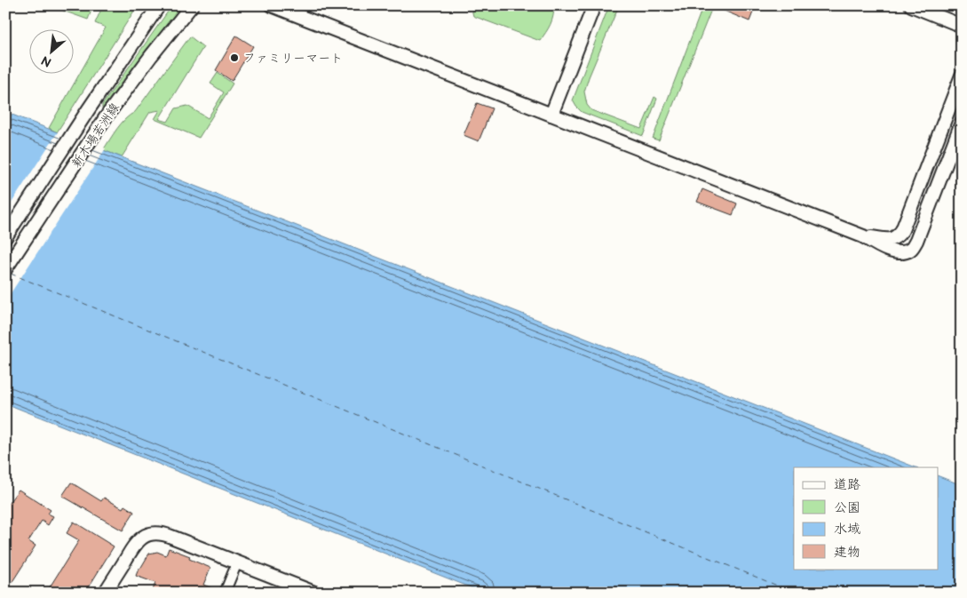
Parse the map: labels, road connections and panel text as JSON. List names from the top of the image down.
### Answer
{
  "streets": {
    "street": ["新木場若洲線"]
  },
  "places": ["ファミリーマート"],
  "legend": [
    "道路",
    "公園",
    "水域",
    "建物"
  ],
  "north": "bottom left"
}
